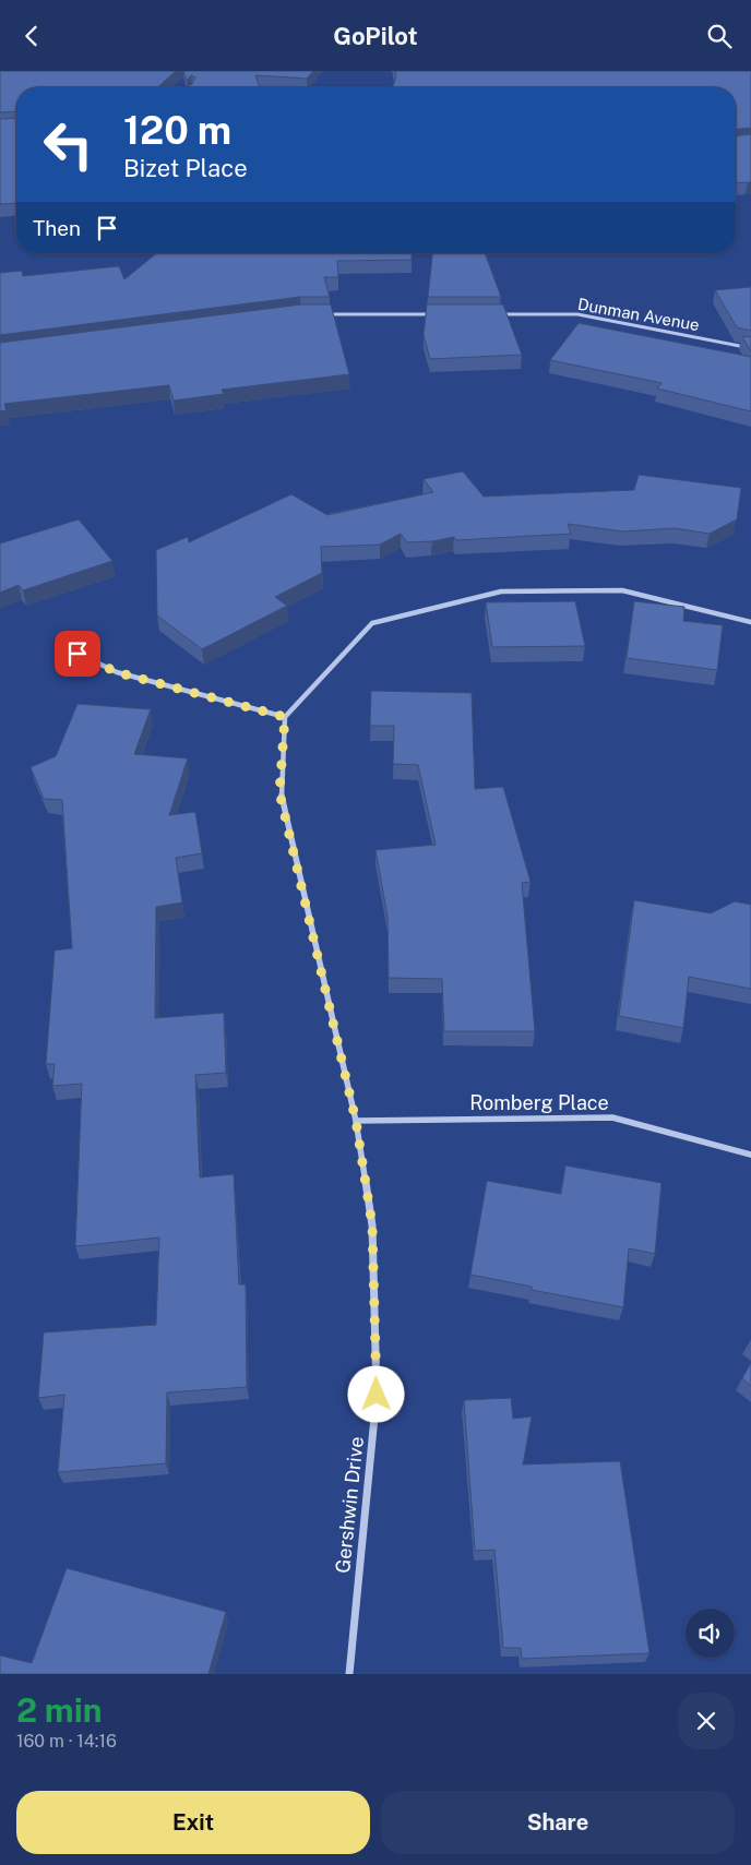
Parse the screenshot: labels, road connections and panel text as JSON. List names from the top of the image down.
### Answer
{
  "streets": {
    "street": ["Dunman Avenue", "Romberg Place", "Gershwin Drive"]
  },
  "crossings": [
    ["Romberg Place", "Gershwin Drive"]
  ],
  "page": {
    "header": "GoPilot",
    "turn": ["120 m", "Bizet Place"],
    "then": "Then",
    "heading": ["2 min", "160 m · 14:16"],
    "buttons": ["Exit", "Share"]
  }
}
